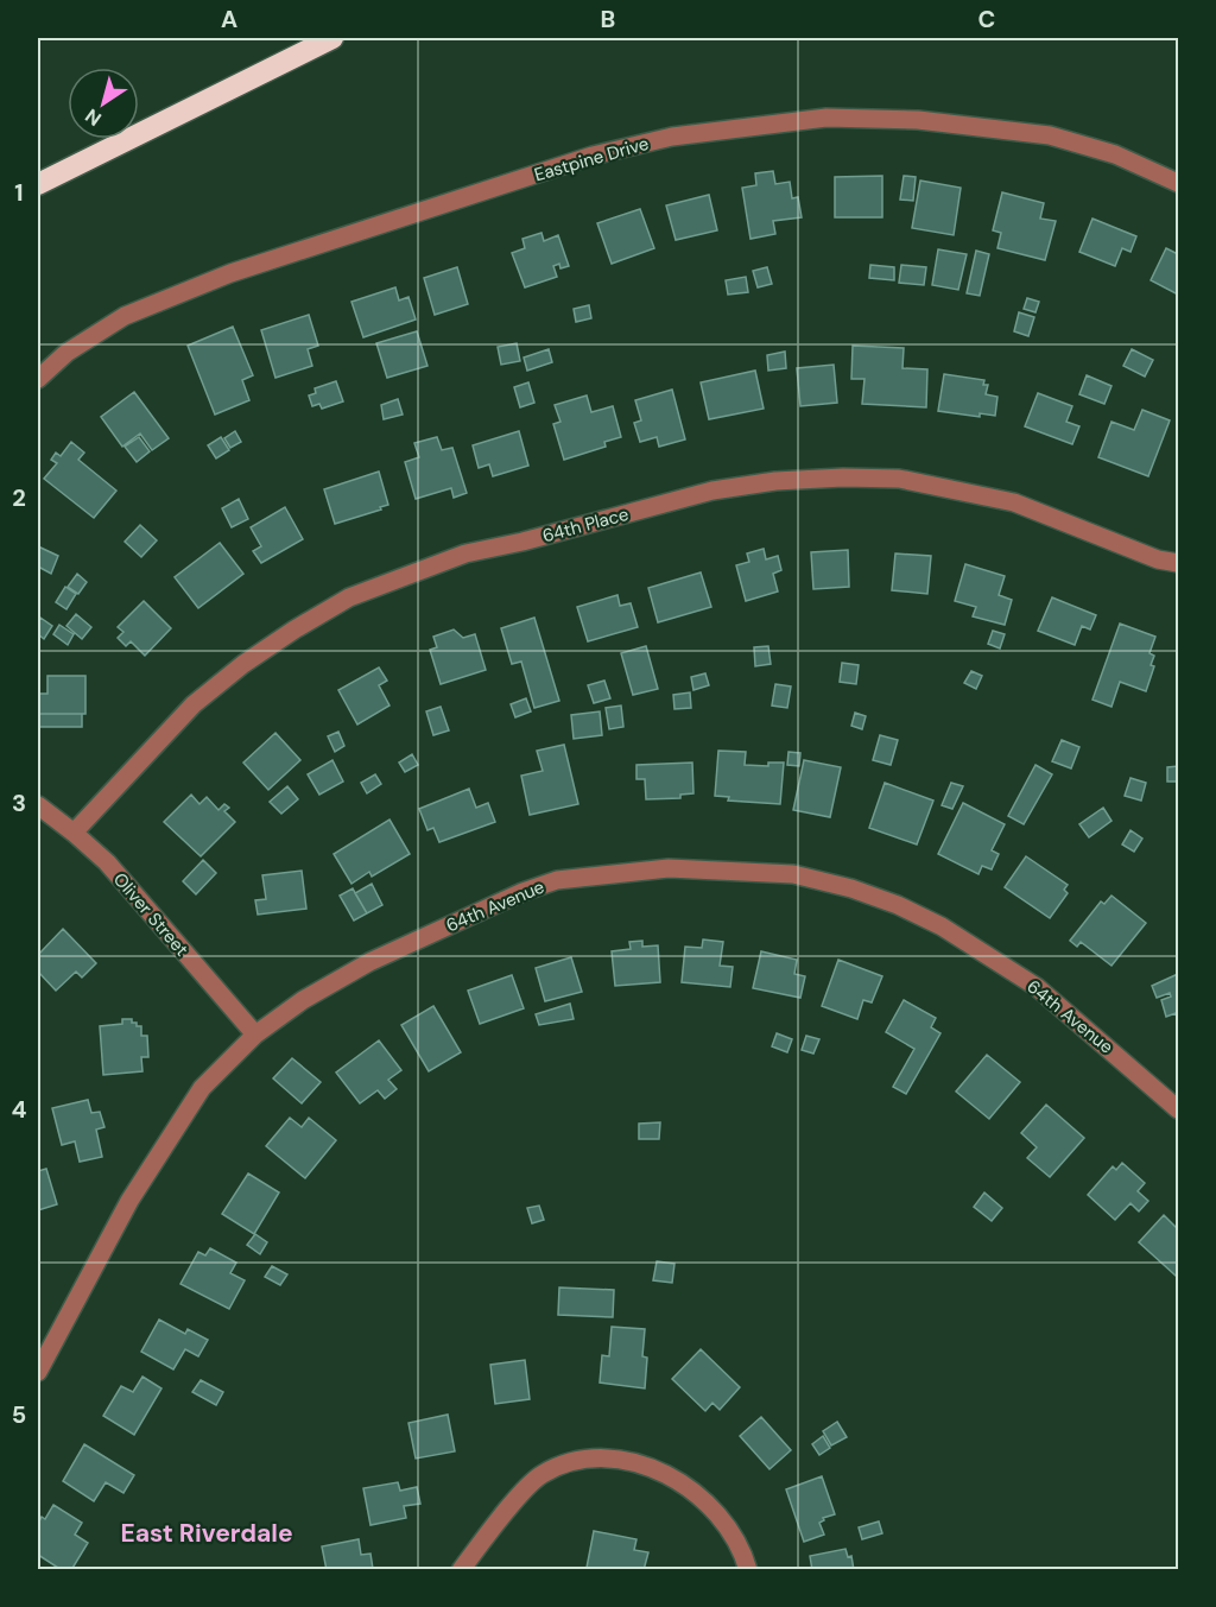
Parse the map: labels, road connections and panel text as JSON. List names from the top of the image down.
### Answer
{
  "streets": {
    "street": [
      "Eastpine Drive",
      "64th Place",
      "64th Avenue",
      "Oliver Street"
    ]
  },
  "crossings": [
    ["64th Place", "Oliver Street"],
    ["64th Avenue", "Oliver Street"]
  ],
  "districts": ["East Riverdale"],
  "north": "bottom left",
  "grid": {
    "columns": ["A", "B", "C"],
    "rows": [
      "1",
      "2",
      "3",
      "4",
      "5"
    ]
  }
}
